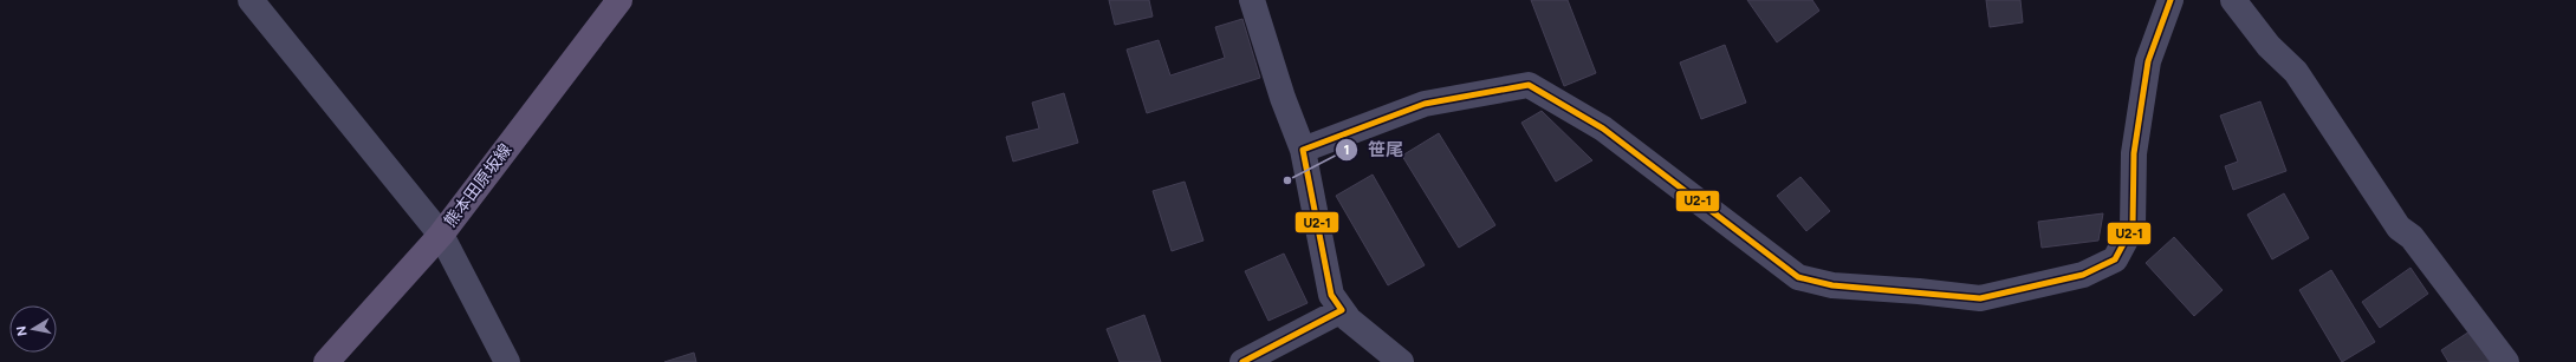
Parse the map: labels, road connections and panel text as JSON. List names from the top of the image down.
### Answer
{
  "streets": {
    "main road": ["熊本田原坂線"]
  },
  "places": ["笹尾"],
  "lines": ["transit line U2-1"],
  "north": "left"
}
